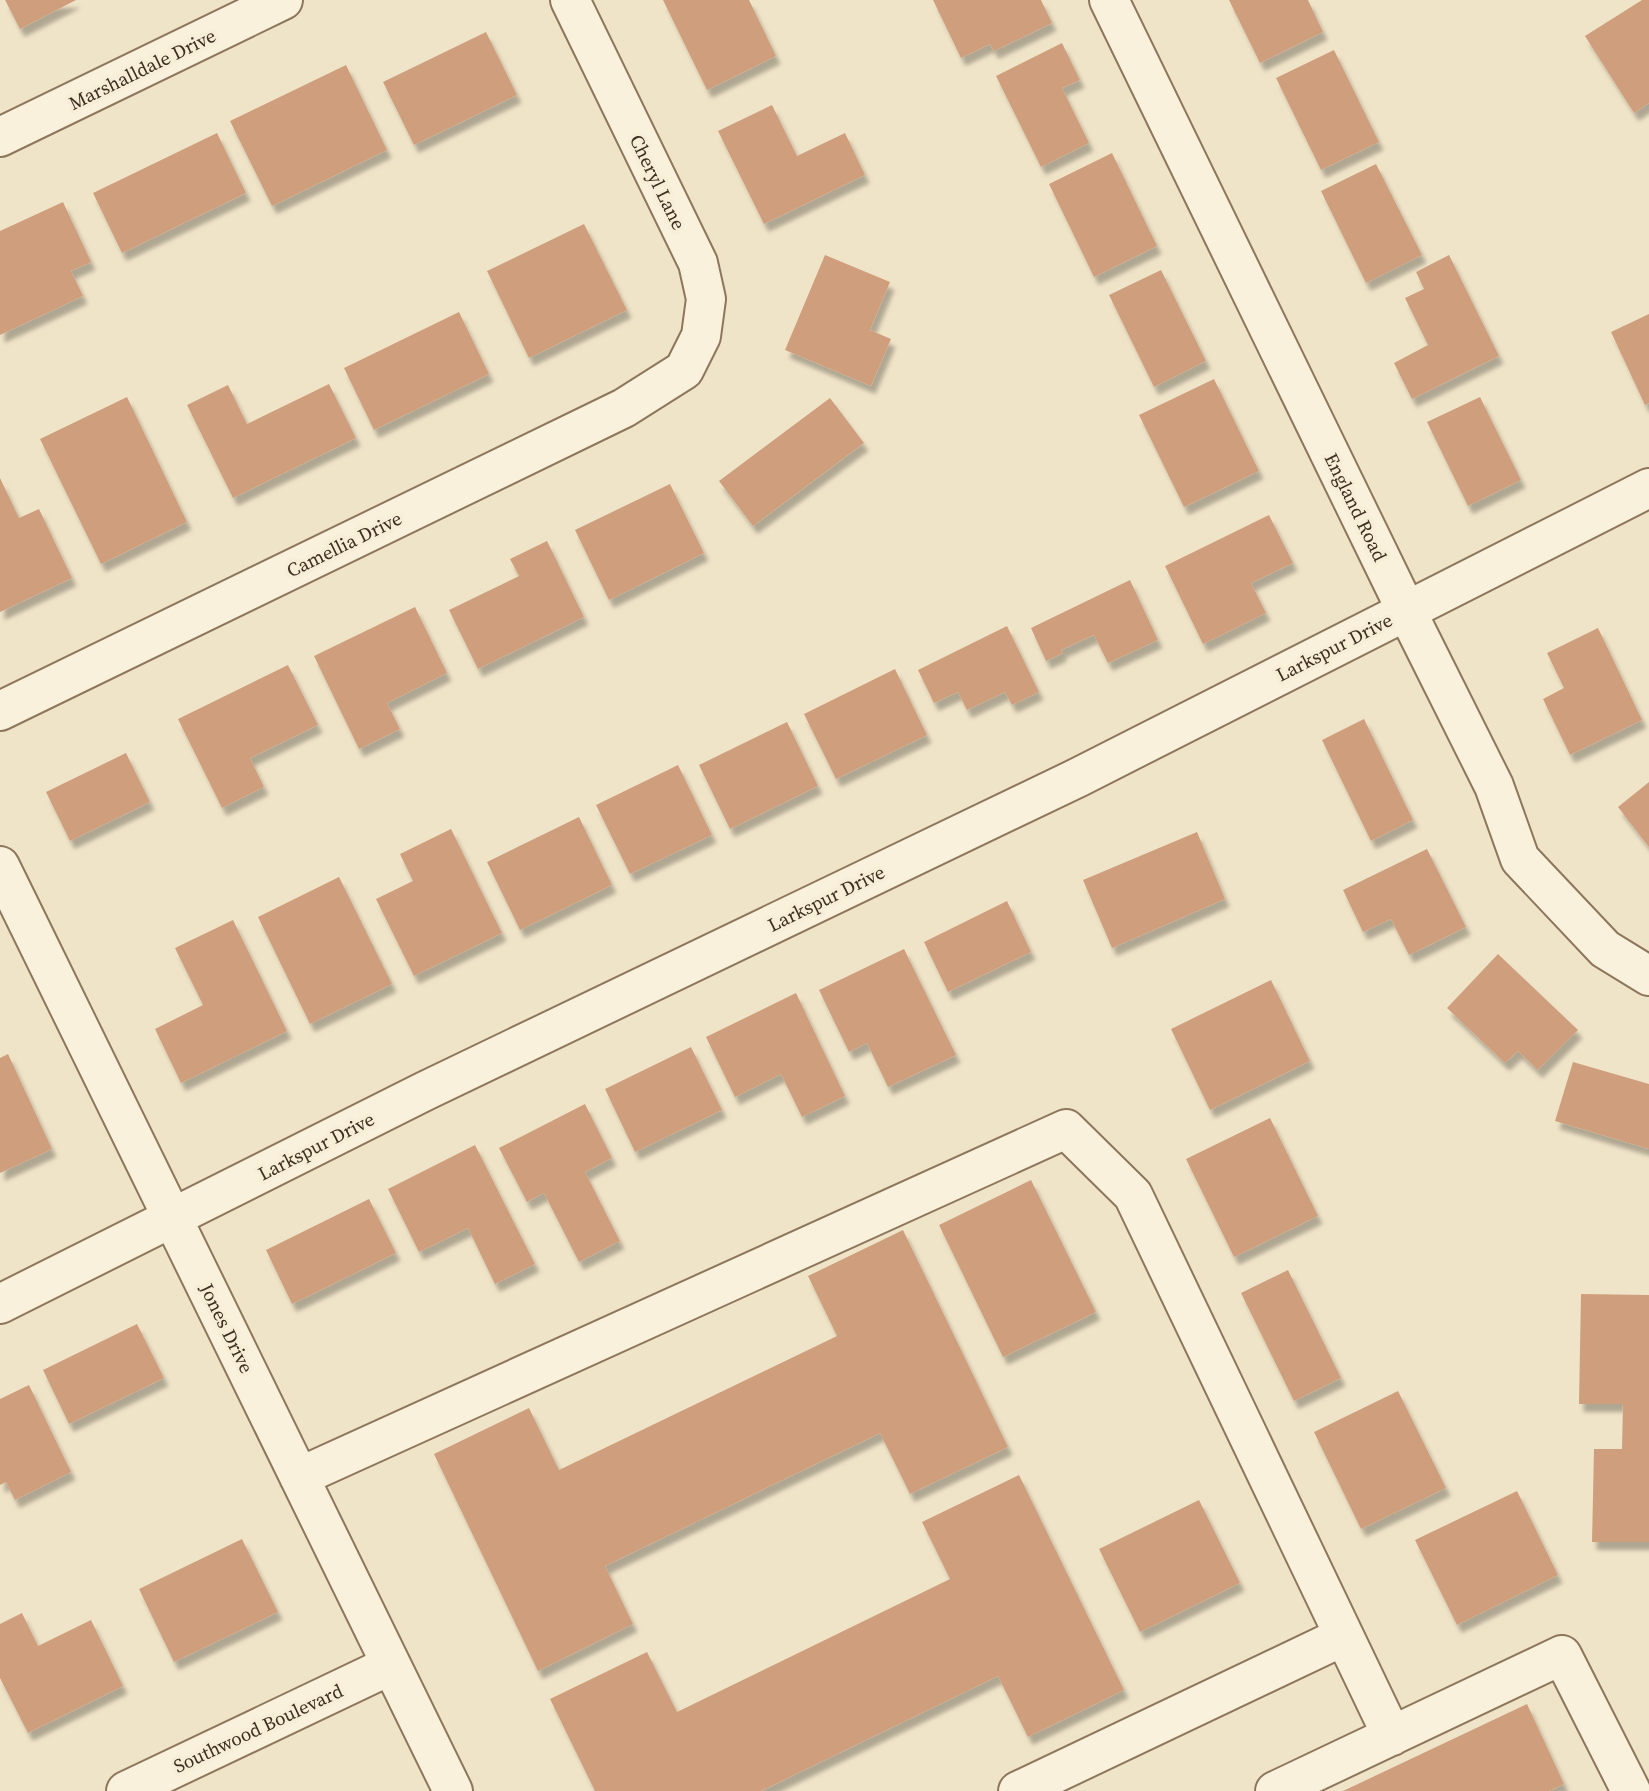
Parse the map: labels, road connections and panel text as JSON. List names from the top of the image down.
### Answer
{
  "streets": {
    "street": [
      "Marshalldale Drive",
      "Cheryl Lane",
      "England Road",
      "Camellia Drive",
      "Larkspur Drive",
      "Jones Drive",
      "Southwood Boulevard"
    ]
  },
  "crossings": [
    ["Cheryl Lane", "Camellia Drive"],
    ["England Road", "Larkspur Drive"],
    ["Larkspur Drive", "Jones Drive"],
    ["Jones Drive", "Southwood Boulevard"]
  ]
}
